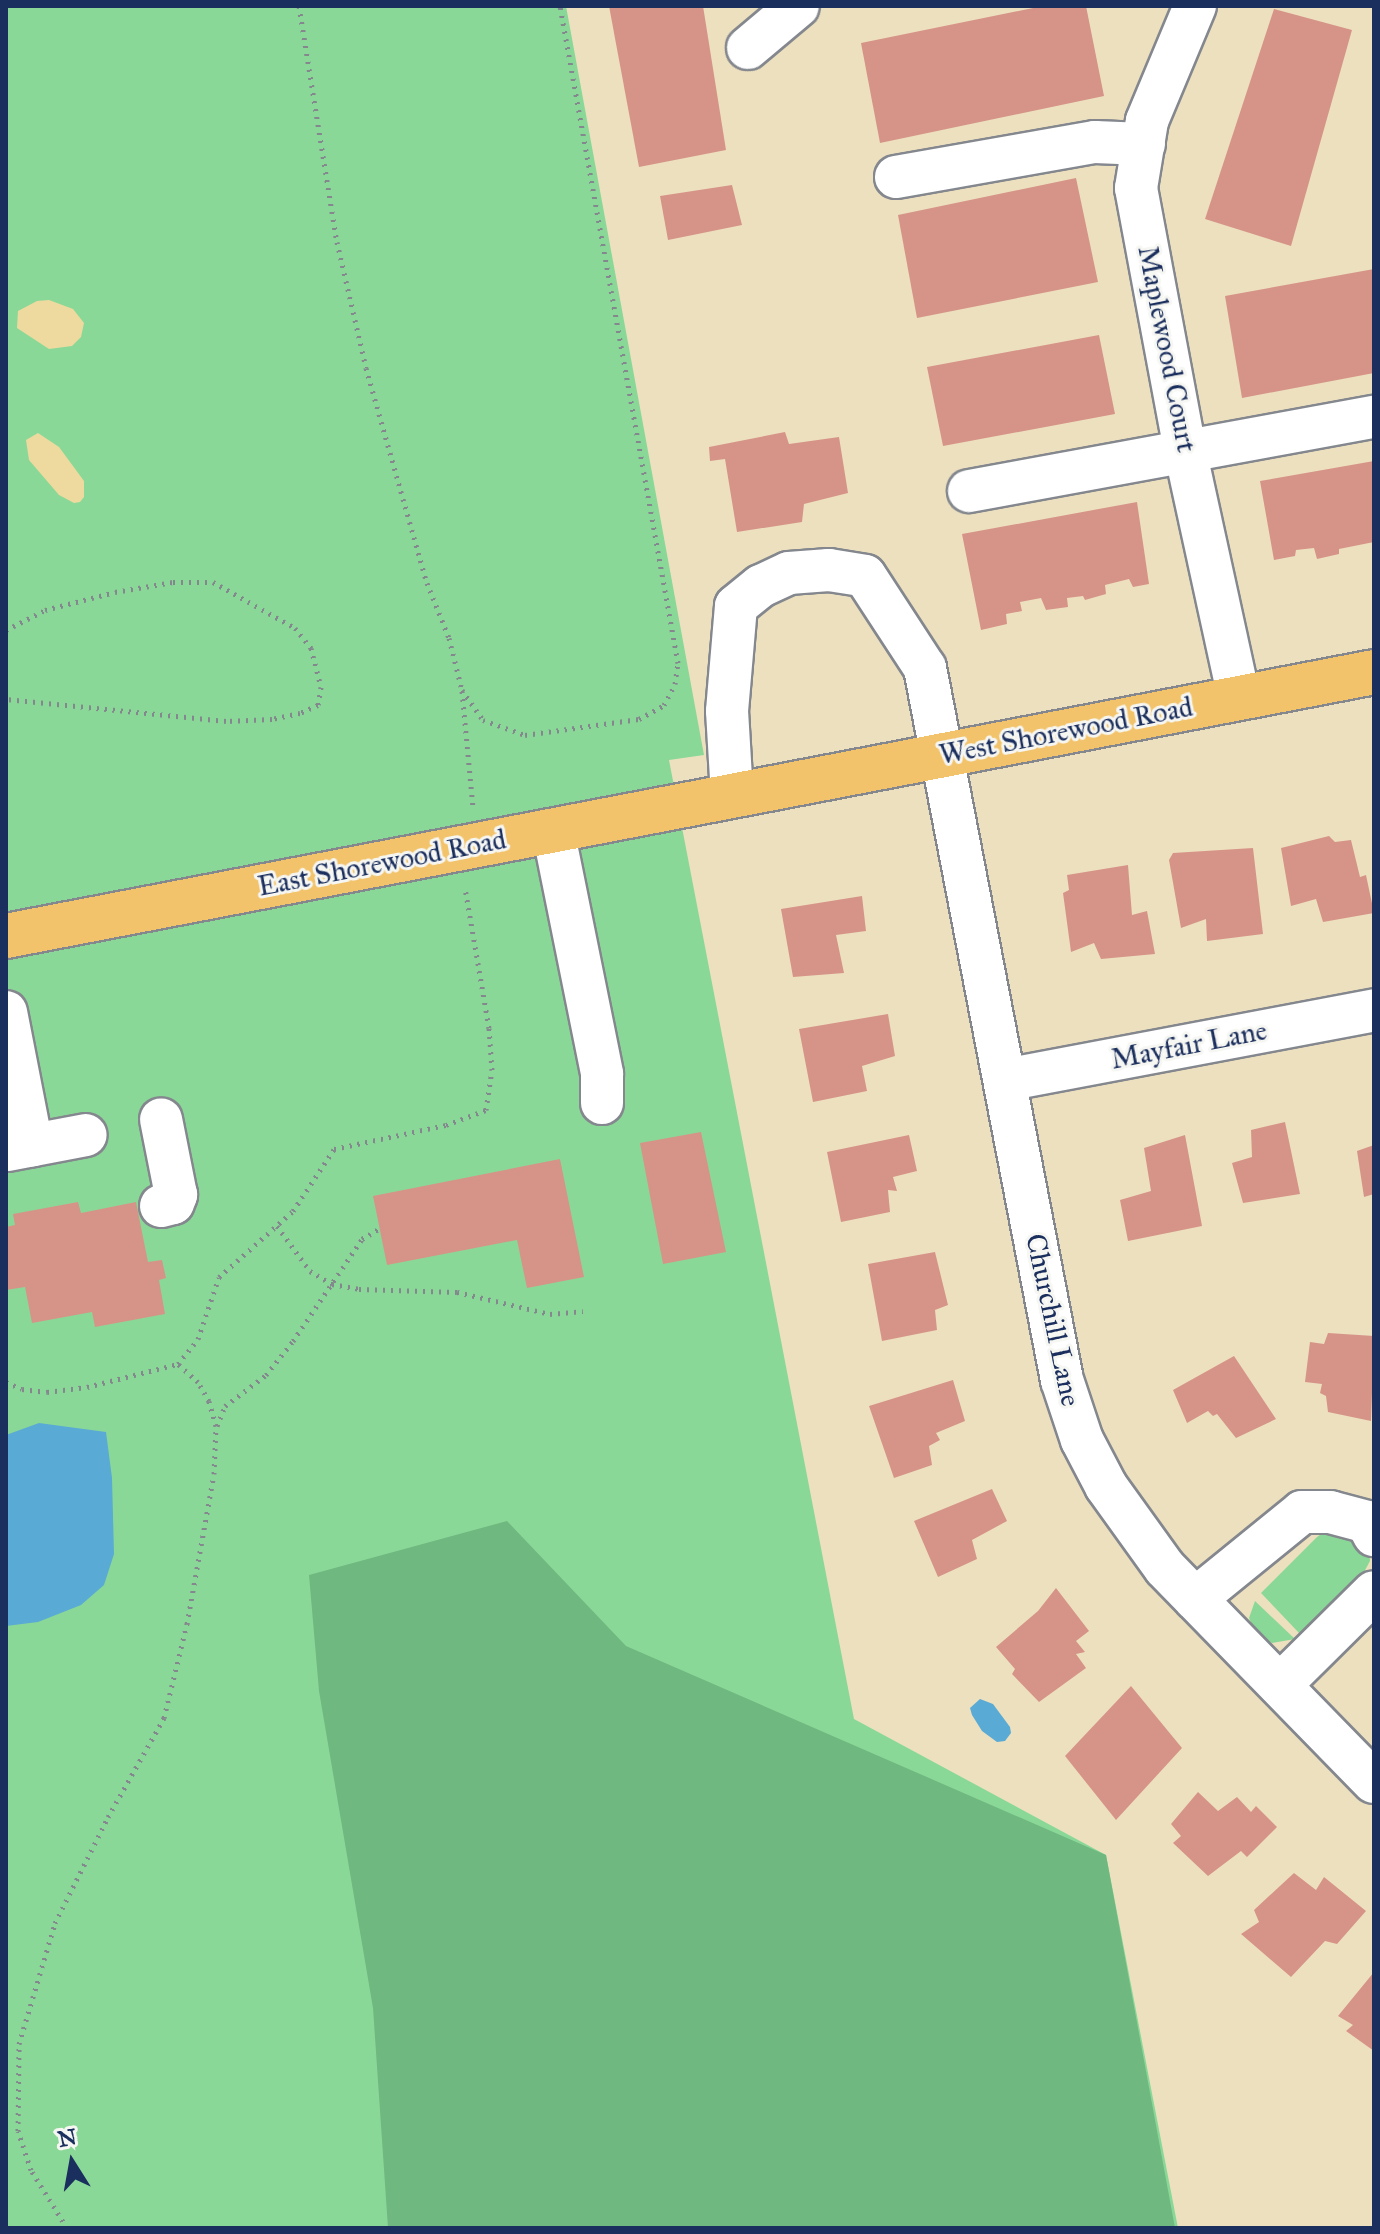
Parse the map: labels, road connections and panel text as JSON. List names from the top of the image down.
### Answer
{
  "streets": {
    "main road": ["West Shorewood Road", "East Shorewood Road"],
    "street": ["Maplewood Court", "Mayfair Lane", "Churchill Lane"]
  },
  "crossings": [
    ["Maplewood Court", "West Shorewood Road"],
    ["West Shorewood Road", "East Shorewood Road"],
    ["West Shorewood Road", "Churchill Lane"],
    ["East Shorewood Road", "Churchill Lane"],
    ["Mayfair Lane", "Churchill Lane"]
  ],
  "north": "top"
}
